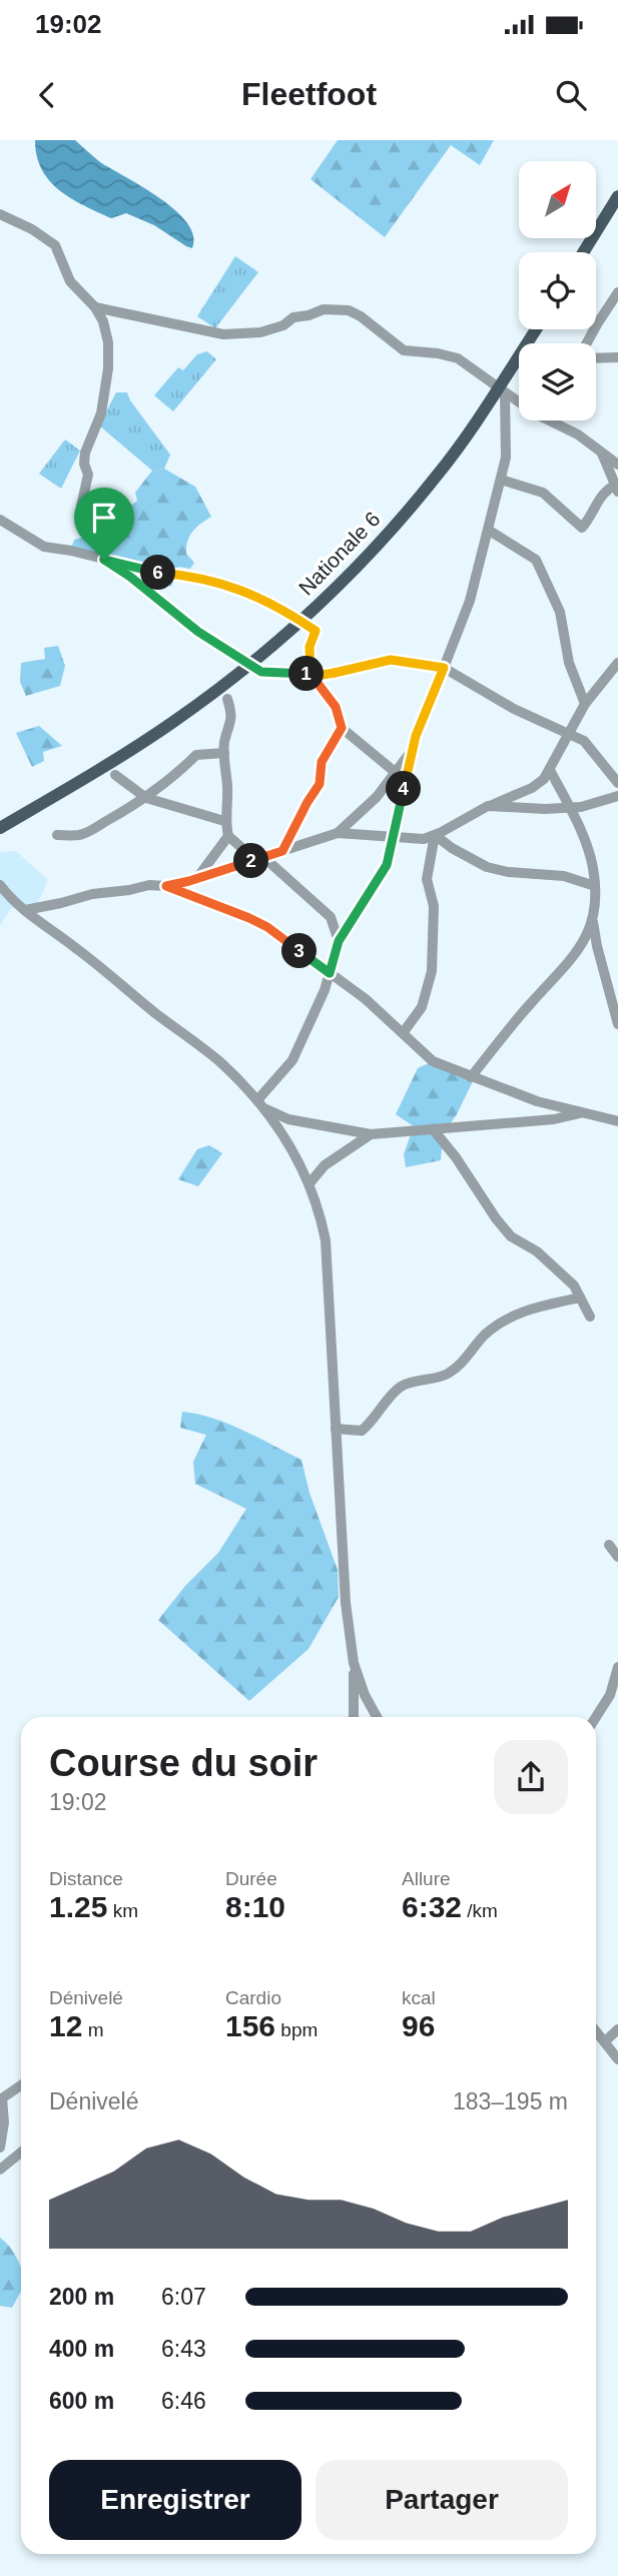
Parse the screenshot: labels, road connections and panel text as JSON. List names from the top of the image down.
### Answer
{
  "streets": {
    "main road": ["Nationale 6"]
  },
  "north": "top right",
  "page": {
    "status": "19:02",
    "header": "Fleetfoot",
    "pins": [
      "6",
      "1",
      "4",
      "2",
      "3"
    ],
    "heading": ["Course du soir", "19:02"],
    "stats": [
      ["Distance", "1.25 km"],
      ["Durée", "8:10"],
      ["Allure", "6:32 /km"],
      ["Dénivelé", "12 m"],
      ["Cardio", "156 bpm"],
      ["kcal", "96"]
    ],
    "chart": ["Dénivelé", "183–195 m"],
    "list": [
      {
        "name": "200 m",
        "note": "6:07"
      },
      {
        "name": "400 m",
        "note": "6:43"
      },
      {
        "name": "600 m",
        "note": "6:46"
      }
    ],
    "buttons": ["Enregistrer", "Partager"]
  }
}
